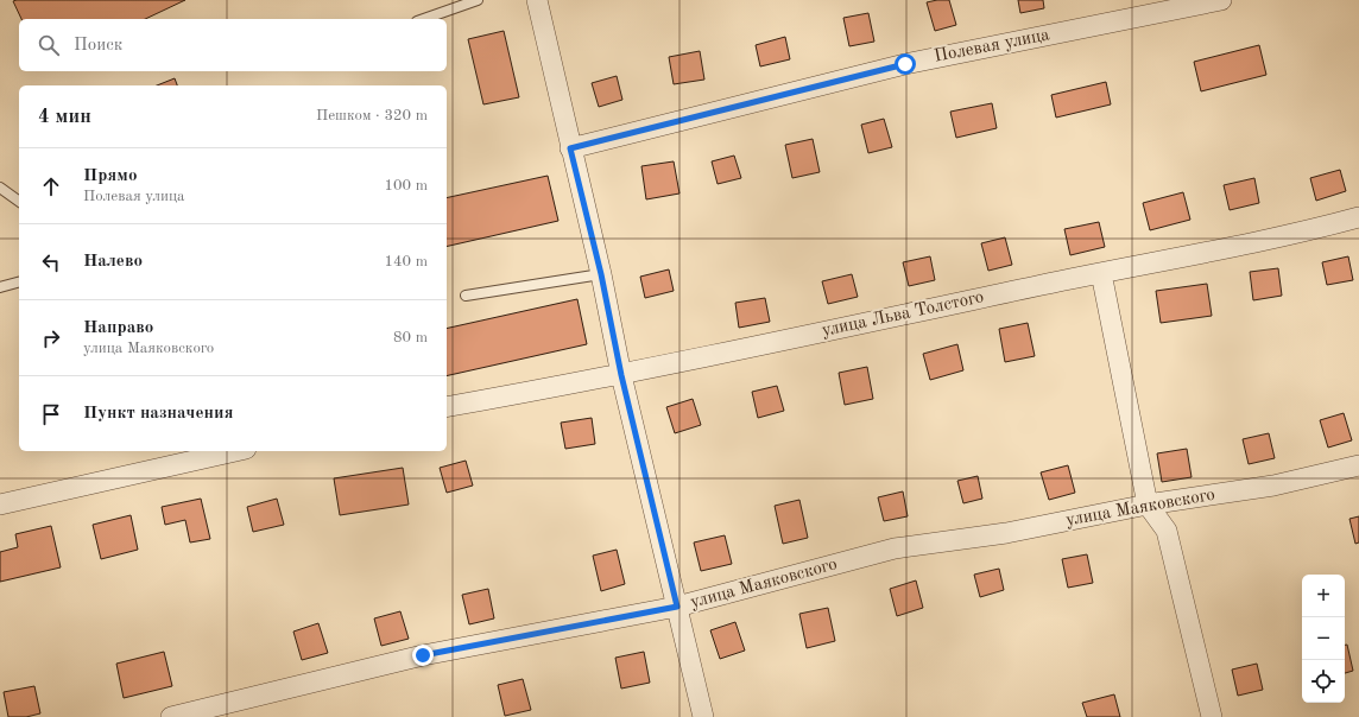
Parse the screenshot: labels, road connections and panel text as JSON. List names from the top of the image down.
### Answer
{
  "streets": {
    "street": ["Полевая улица", "улица Льва Толстого", "улица Маяковского"]
  },
  "page": {
    "search": "Поиск",
    "heading": ["4 мин", "Пешком · 320 m"],
    "list": [
      ["Прямо", "Полевая улица", "100 m"],
      ["Налево", "140 m"],
      ["Направо", "улица Маяковского", "80 m"],
      "Пункт назначения"
    ],
    "map_buttons": ["+", "−"]
  }
}
